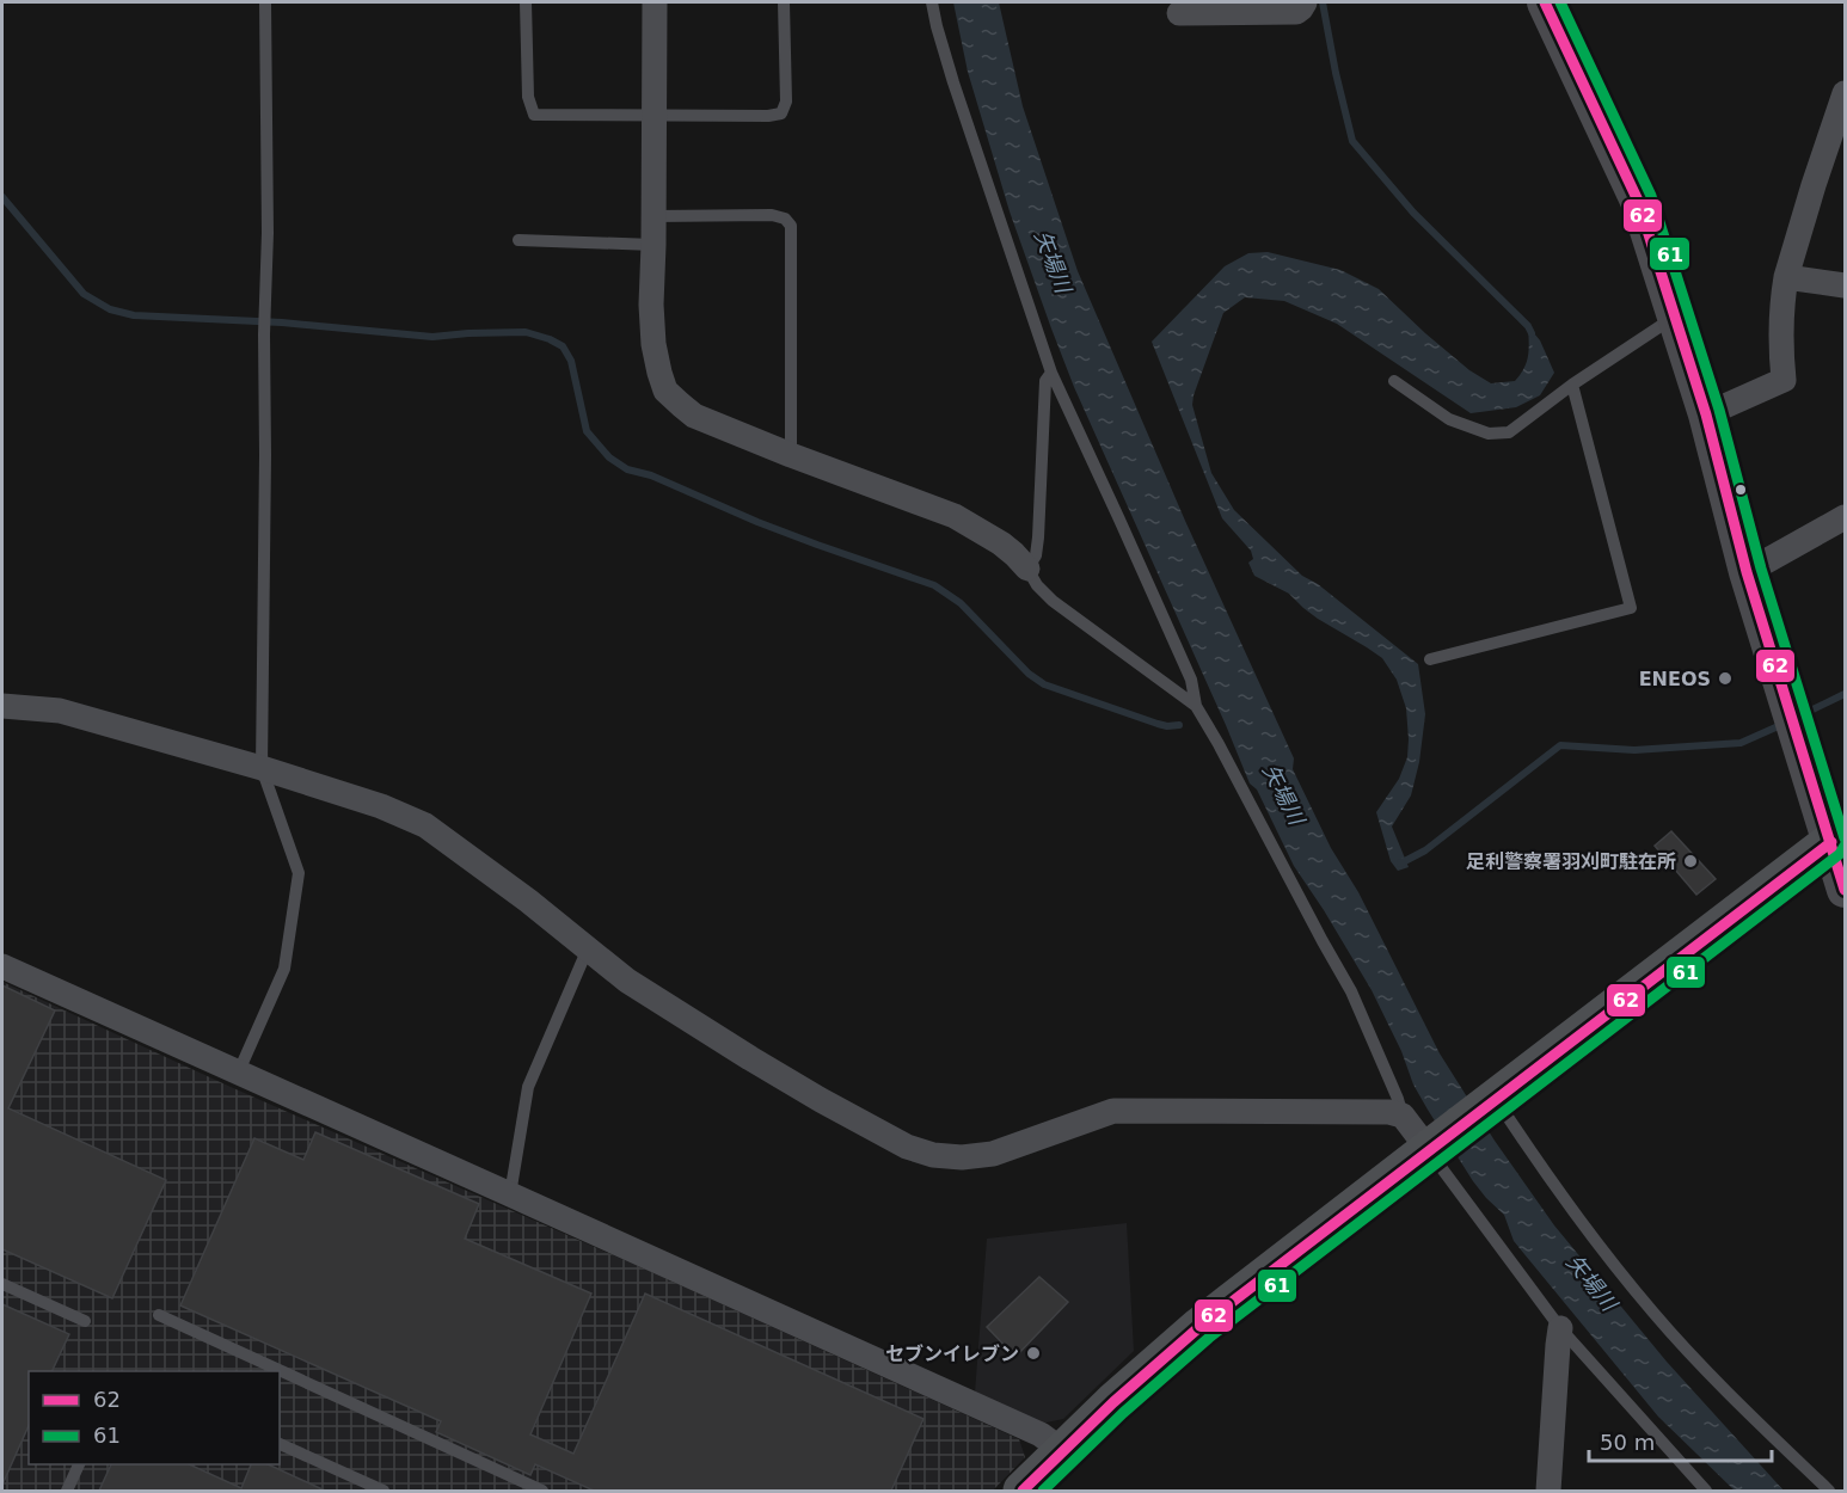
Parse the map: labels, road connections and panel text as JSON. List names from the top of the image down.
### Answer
{
  "water": ["矢場川"],
  "places": ["ENEOS", "足利警察署羽刈町駐在所", "セブンイレブン"],
  "lines": ["transit line 62", "transit line 61"],
  "legend": ["62", "61"],
  "scale_bar": "50 m"
}
